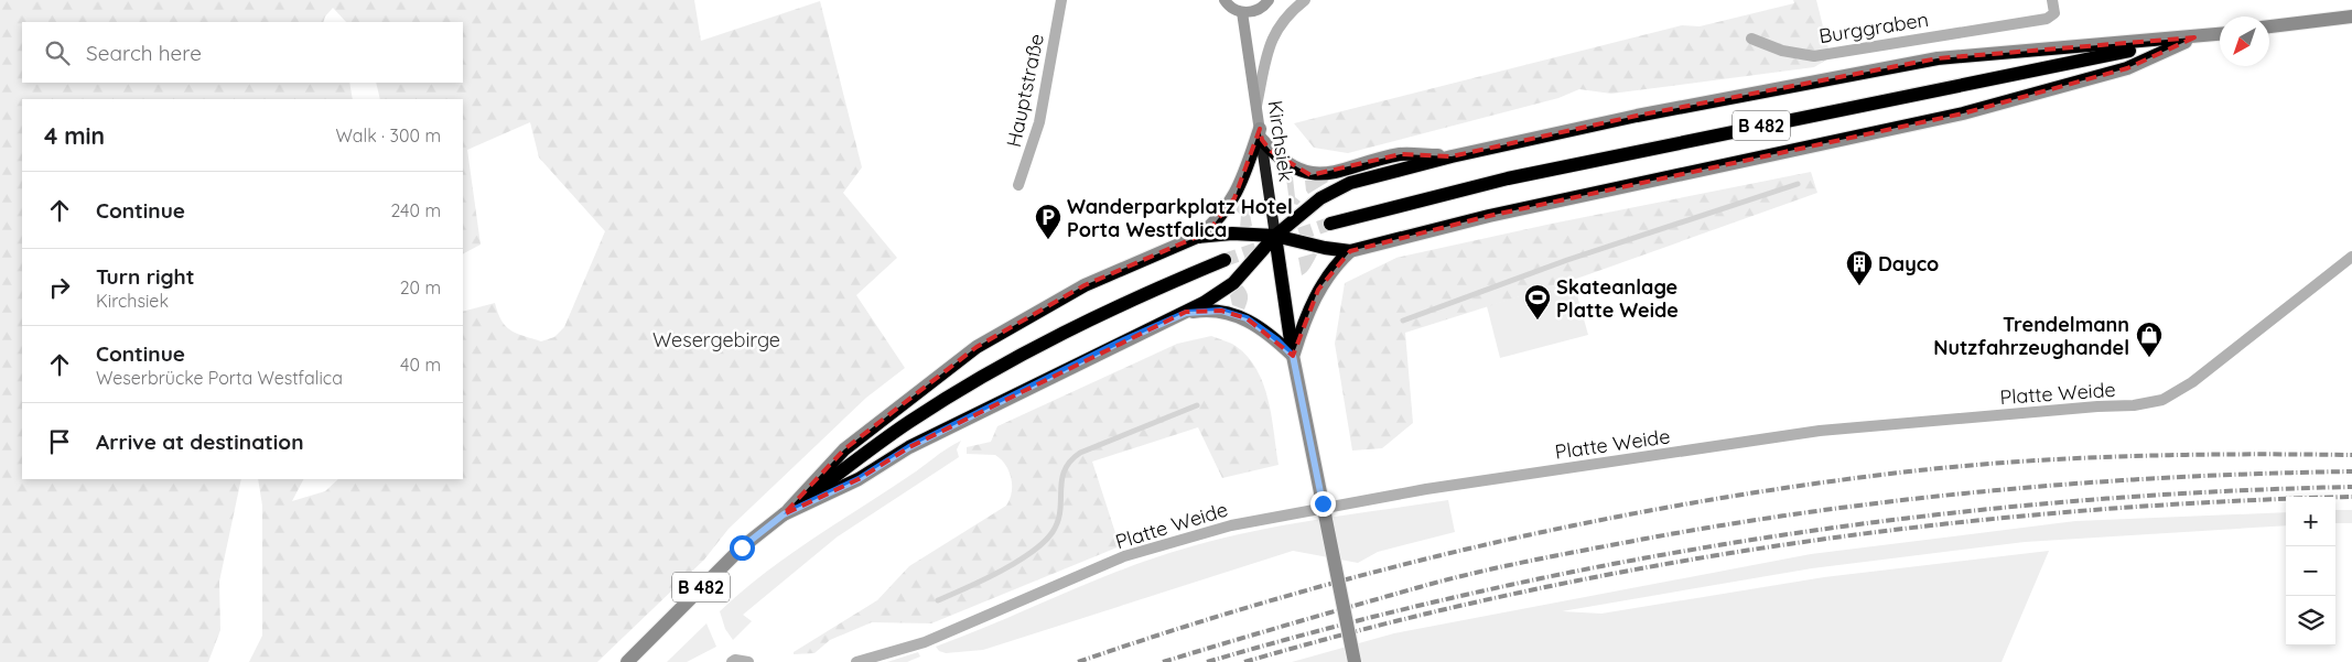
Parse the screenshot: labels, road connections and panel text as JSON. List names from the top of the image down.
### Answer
{
  "streets": {
    "main road": ["B 482", "Kirchsiek"],
    "street": ["Burggraben", "Hauptstraße", "Platte Weide"]
  },
  "parks": ["Wesergebirge"],
  "places": {
    "parking": ["Wanderparkplatz Hotel Porta Westfalica"],
    "building": ["Dayco"],
    "sports": ["Skateanlage Platte Weide"],
    "shop": ["Trendelmann Nutzfahrzeughandel"]
  },
  "north": "bottom left",
  "page": {
    "search": "Search here",
    "heading": ["4 min", "Walk · 300 m"],
    "list": [
      ["Continue", "240 m"],
      ["Turn right", "Kirchsiek", "20 m"],
      ["Continue", "Weserbrücke Porta Westfalica", "40 m"],
      "Arrive at destination"
    ],
    "map_buttons": ["+", "−"]
  }
}
